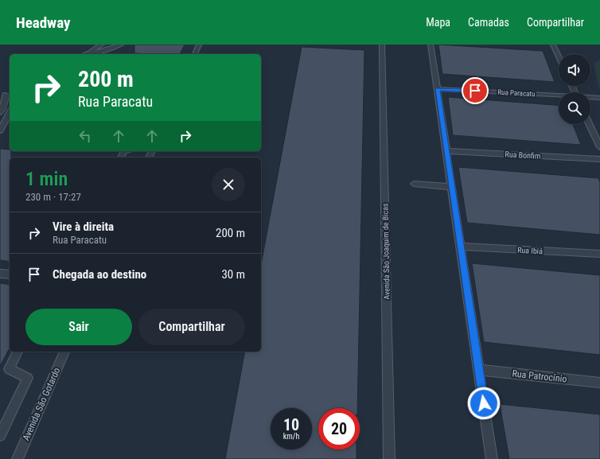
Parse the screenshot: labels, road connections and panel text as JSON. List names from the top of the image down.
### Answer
{
  "streets": {
    "lane": [
      "Rua Paracatu",
      "Rua Bonfim",
      "Rua Ibiá",
      "Avenida São Joaquim de Bicas",
      "Rua Patrocínio",
      "Avenida São Gotardo"
    ]
  },
  "page": {
    "header": "Headway",
    "nav": ["Mapa", "Camadas", "Compartilhar"],
    "turn": ["200 m", "Rua Paracatu"],
    "heading": ["1 min", "230 m · 17:27"],
    "list": [
      {
        "name": "Vire à direita",
        "note": "Rua Paracatu",
        "value": "200 m"
      },
      {
        "name": "Chegada ao destino",
        "value": "30 m"
      }
    ],
    "buttons": ["Sair", "Compartilhar"],
    "speed": "10 km/h",
    "limit": "20"
  }
}
